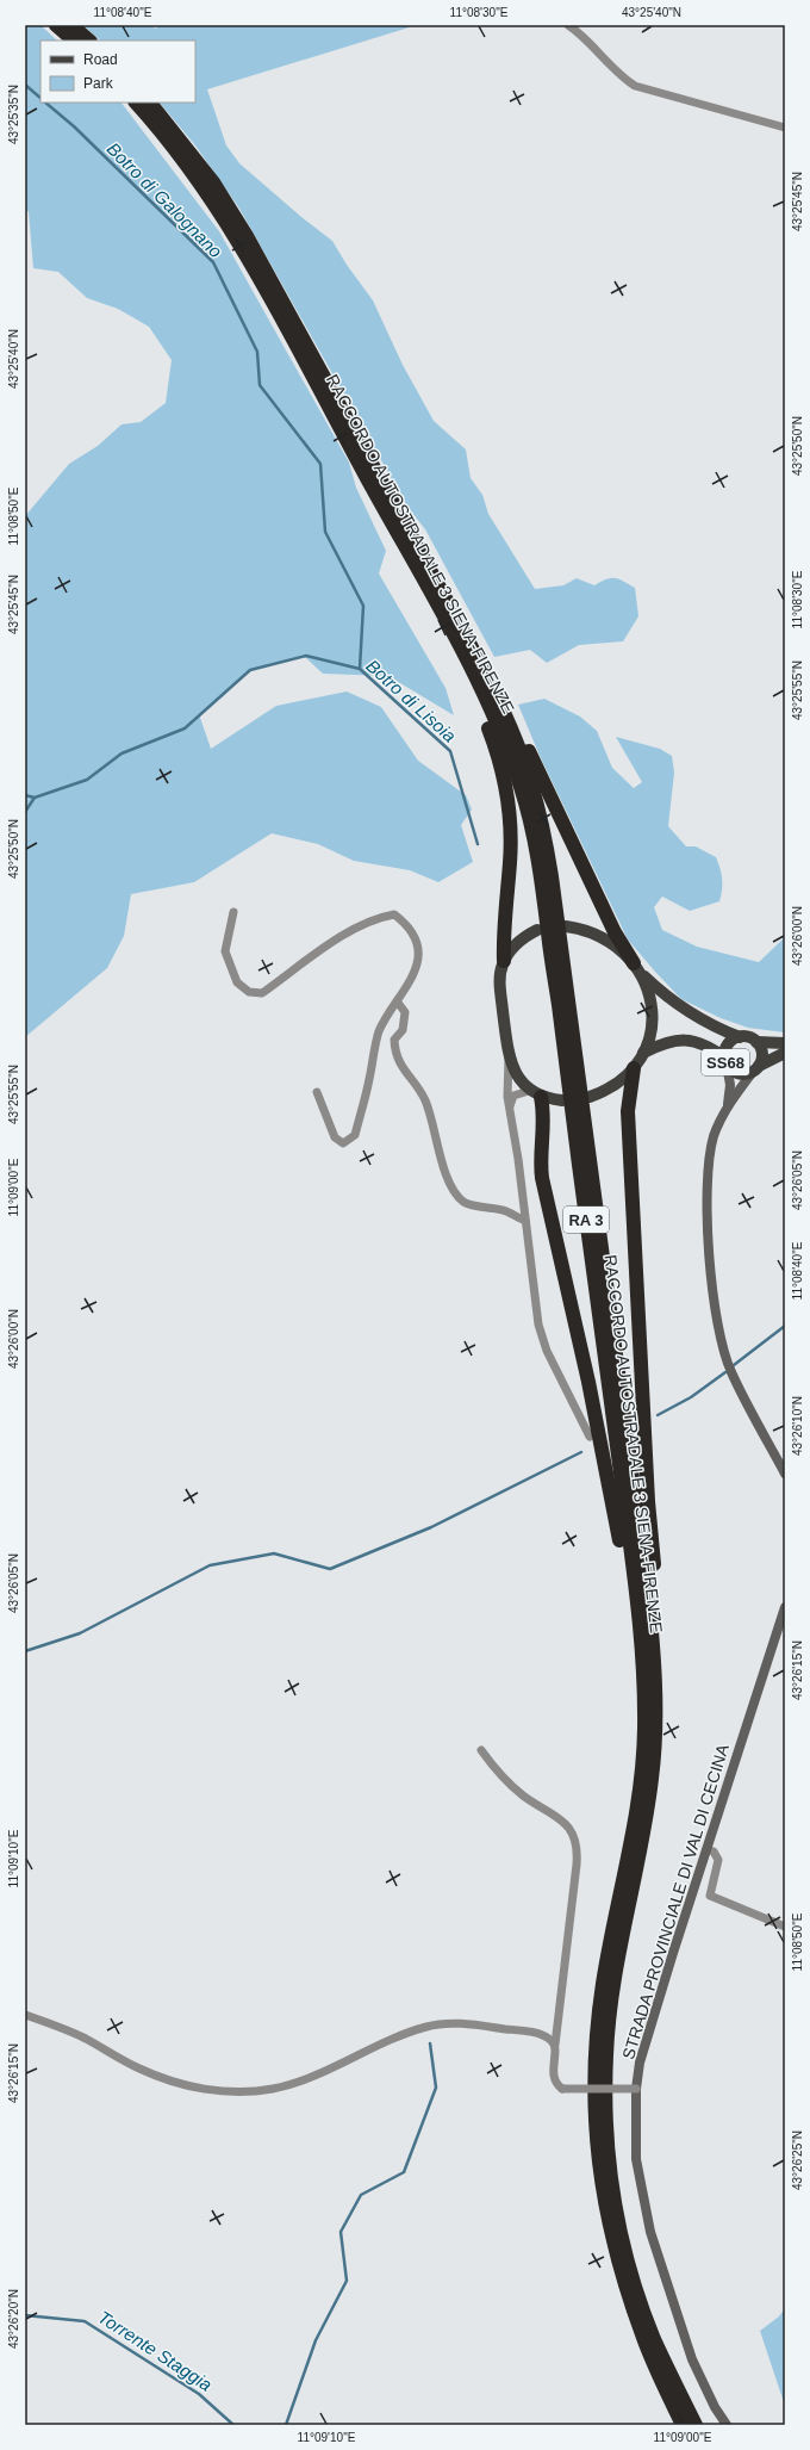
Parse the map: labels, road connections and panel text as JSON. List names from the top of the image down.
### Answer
{
  "streets": {
    "highway": ["RACCORDO AUTOSTRADALE 3 SIENA-FIRENZE", "RA 3"],
    "main road": ["SS68", "STRADA PROVINCIALE DI VAL DI CECINA"]
  },
  "water": ["Botro di Galognano", "Botro di Lisoia", "Torrente Staggia"],
  "legend": ["Road", "Park"],
  "coordinates": [
    "11°08'40\"E",
    "11°08'30\"E",
    "43°25'40\"N",
    "43°25'35\"N",
    "43°25'45\"N",
    "43°25'50\"N",
    "11°08'50\"E",
    "43°25'55\"N",
    "43°26'00\"N",
    "43°26'05\"N",
    "11°09'00\"E",
    "43°26'10\"N",
    "43°26'15\"N",
    "11°09'10\"E",
    "43°26'25\"N",
    "43°26'20\"N"
  ]
}
